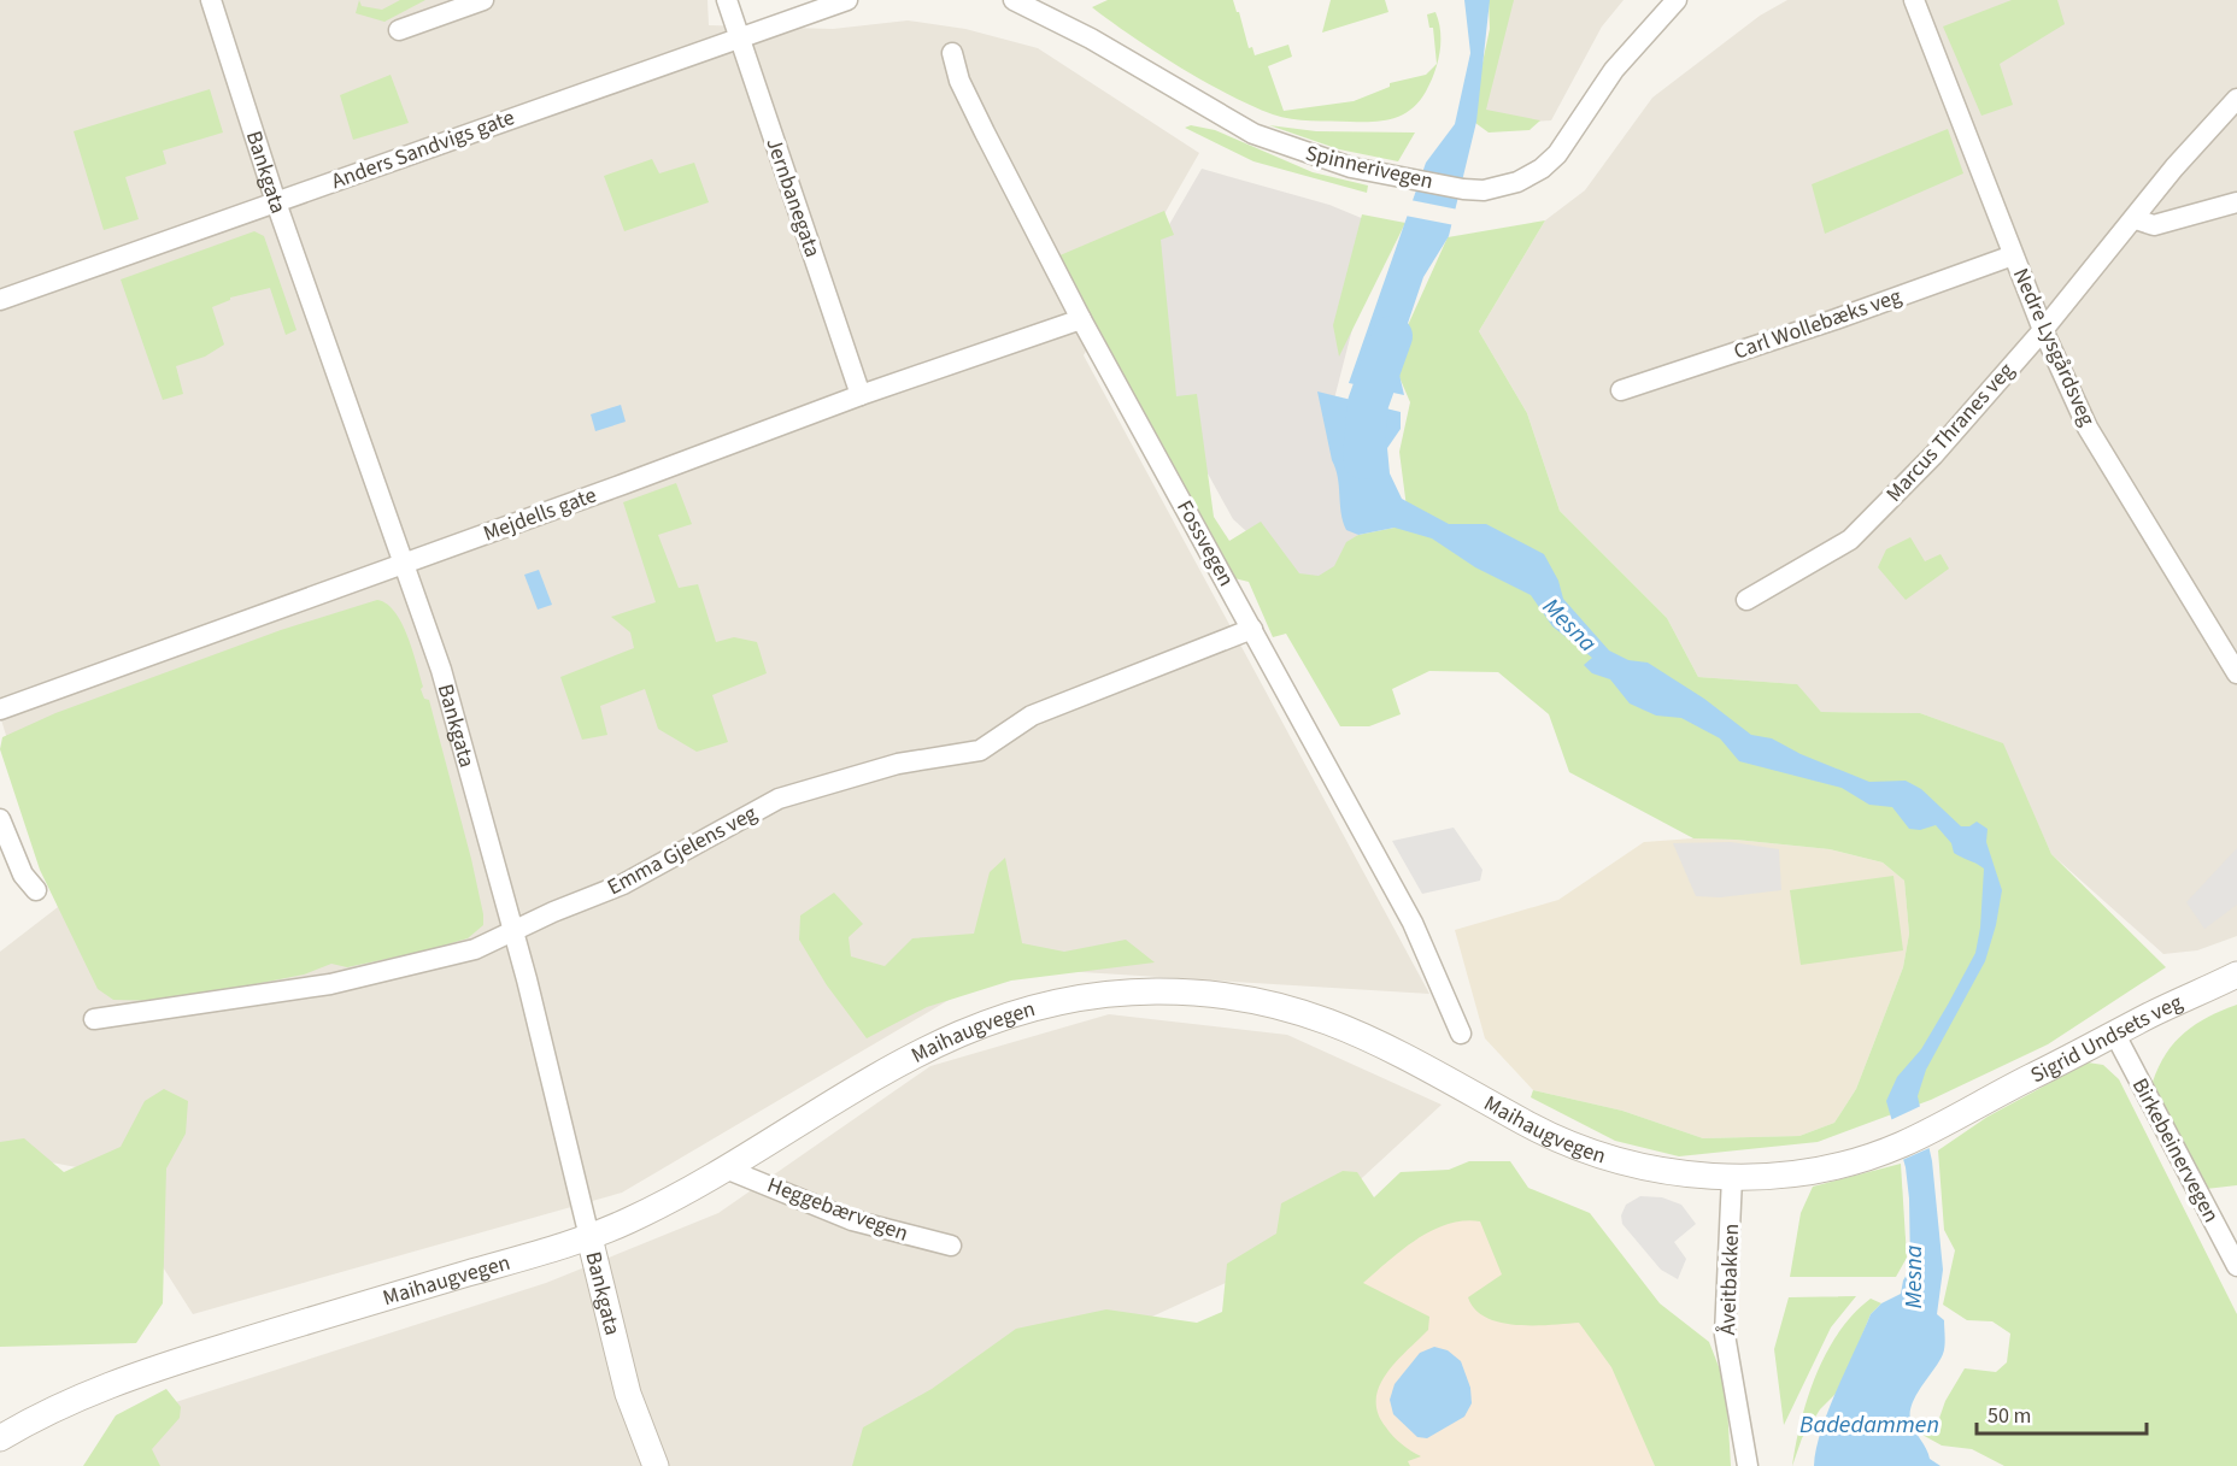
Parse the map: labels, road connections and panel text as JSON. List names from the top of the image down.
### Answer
{
  "streets": {
    "street": [
      "Anders Sandvigs gate",
      "Spinnerivegen",
      "Bankgata",
      "Jernbanegata",
      "Carl Wollebæks veg",
      "Nedre Lysgårdsveg",
      "Marcus Thranes veg",
      "Mejdells gate",
      "Fossvegen",
      "Emma Gjelens veg",
      "Maihaugvegen",
      "Sigrid Undsets veg",
      "Birkebeinervegen",
      "Heggebærvegen",
      "Åveitbakken"
    ]
  },
  "crossings": [
    ["Anders Sandvigs gate", "Bankgata"],
    ["Anders Sandvigs gate", "Jernbanegata"],
    ["Bankgata", "Mejdells gate"],
    ["Bankgata", "Emma Gjelens veg"],
    ["Bankgata", "Maihaugvegen"],
    ["Jernbanegata", "Mejdells gate"],
    ["Carl Wollebæks veg", "Nedre Lysgårdsveg"],
    ["Nedre Lysgårdsveg", "Marcus Thranes veg"],
    ["Mejdells gate", "Fossvegen"],
    ["Fossvegen", "Emma Gjelens veg"],
    ["Maihaugvegen", "Sigrid Undsets veg"],
    ["Maihaugvegen", "Heggebærvegen"],
    ["Maihaugvegen", "Åveitbakken"],
    ["Sigrid Undsets veg", "Birkebeinervegen"]
  ],
  "water": ["Mesna", "Badedammen"],
  "scale_bar": "50 m"
}
